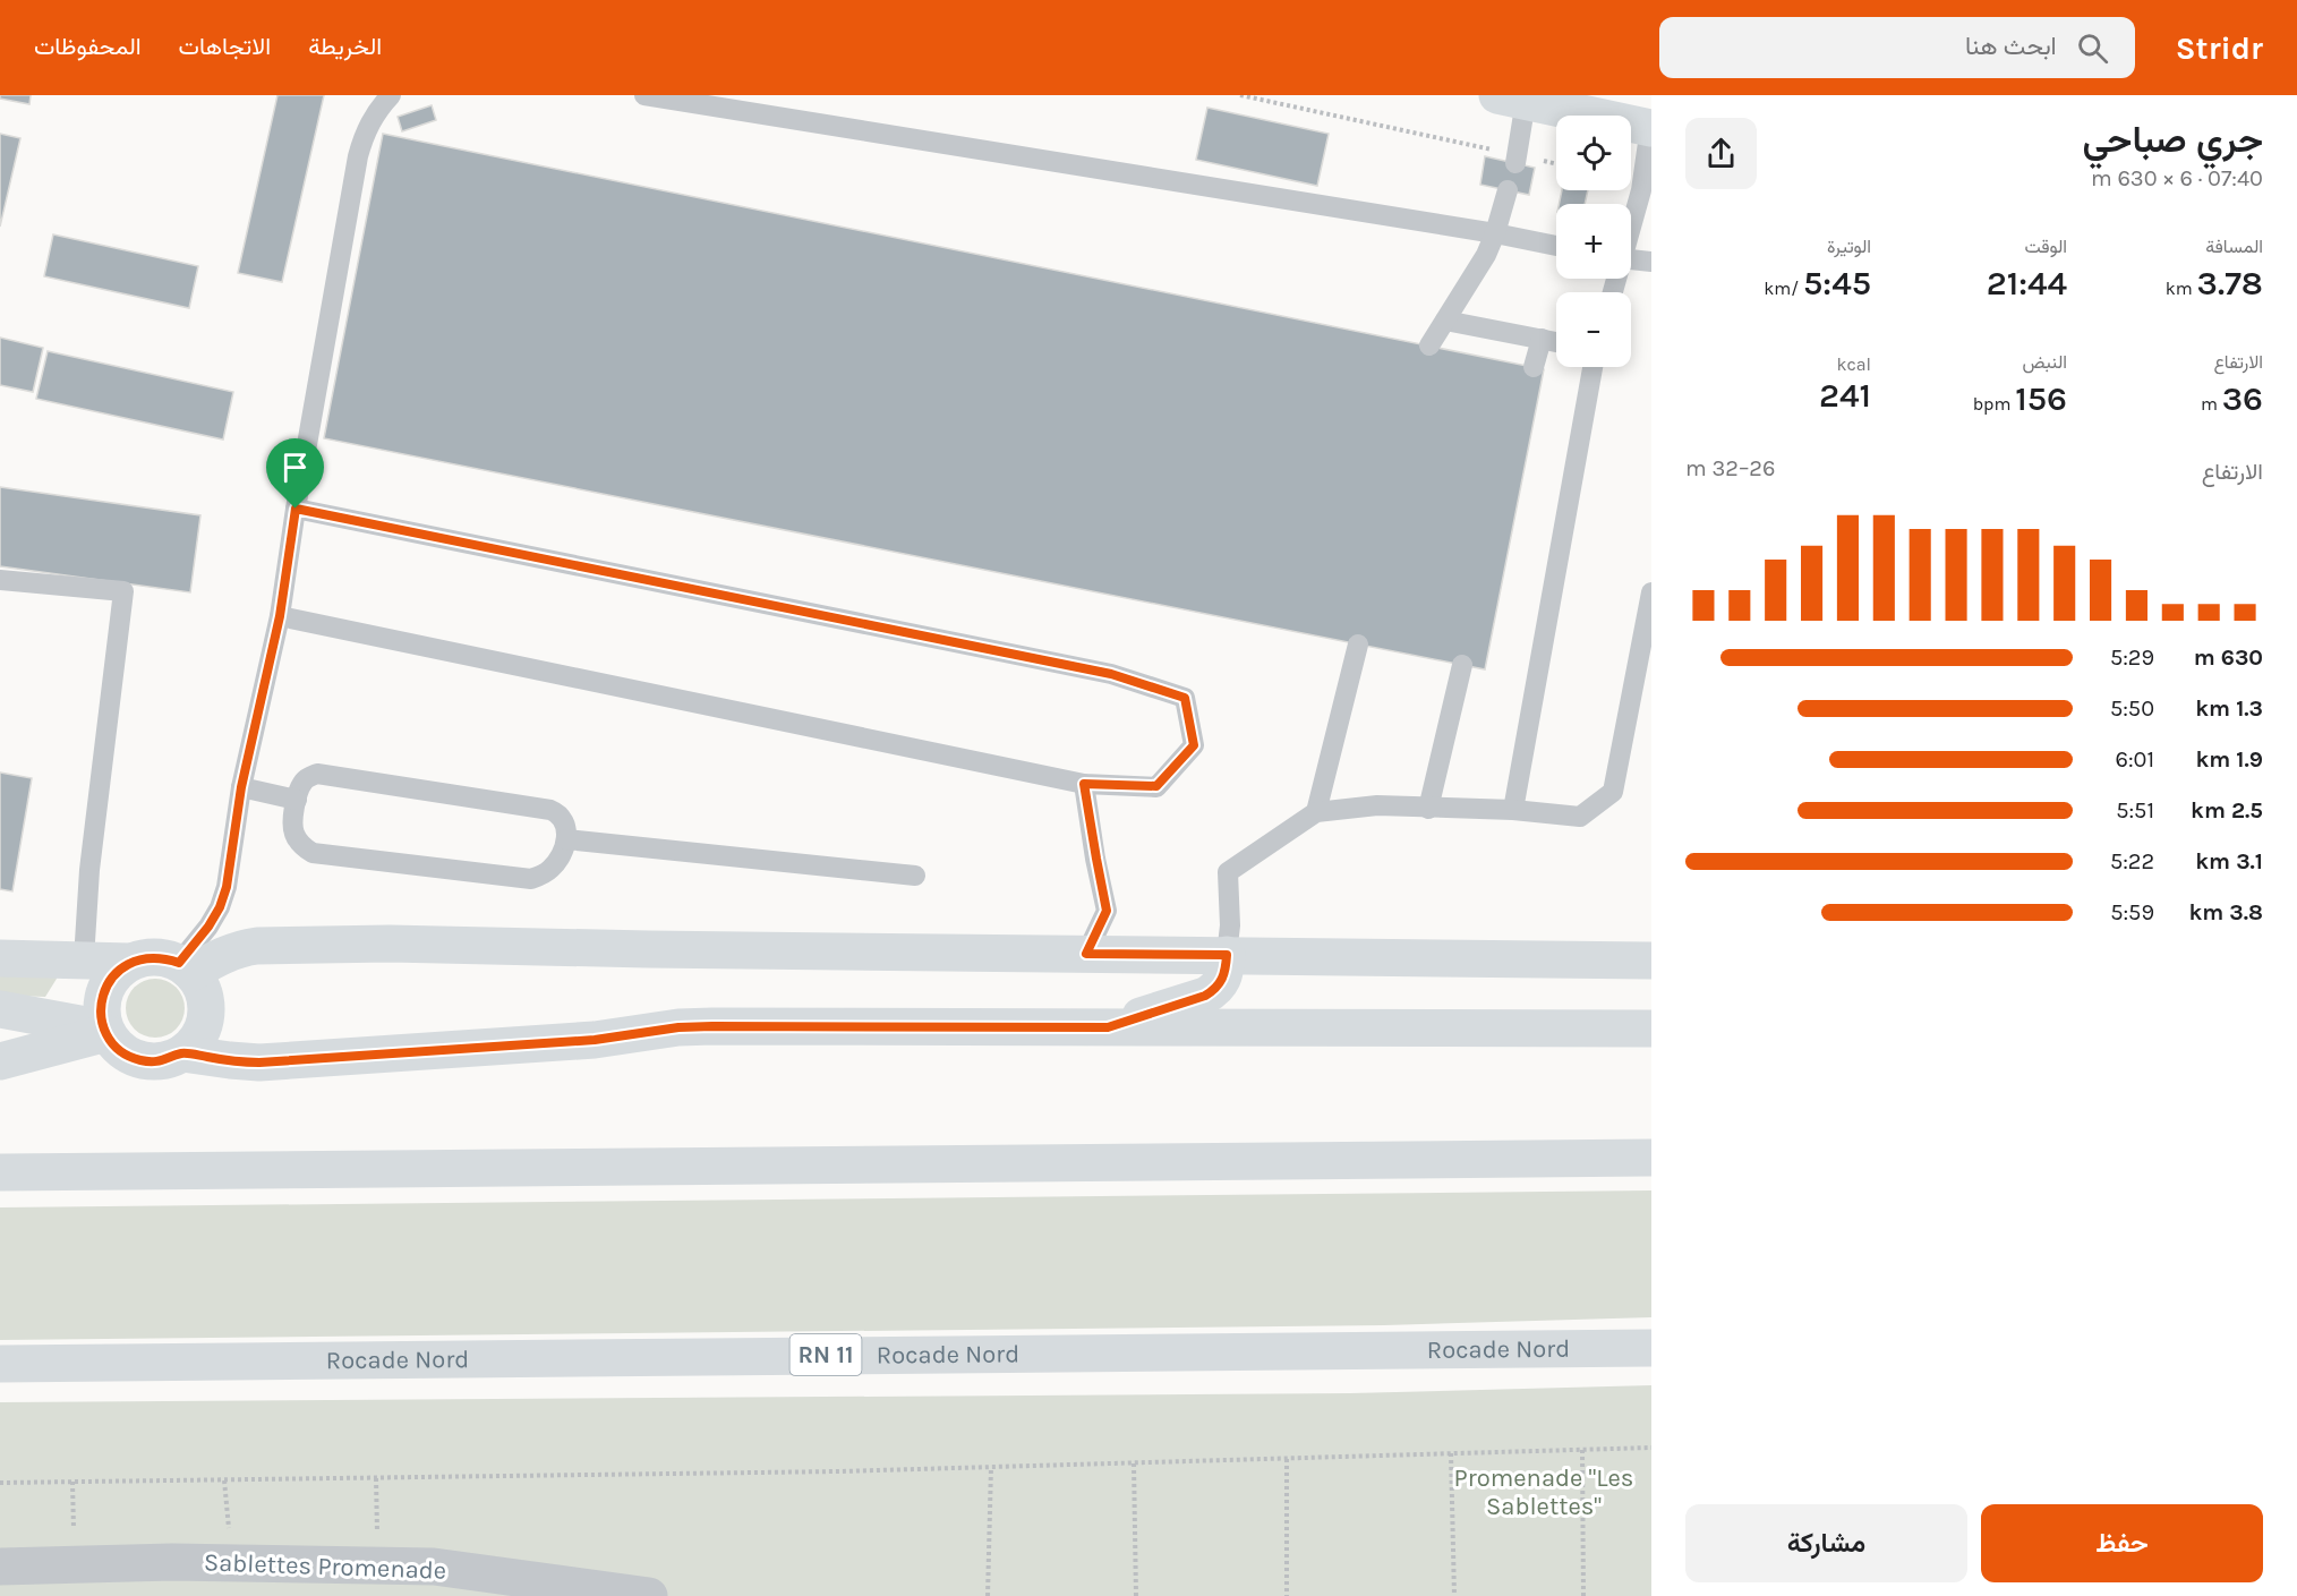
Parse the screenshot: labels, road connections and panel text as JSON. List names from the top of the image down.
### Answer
{
  "streets": {
    "main road": ["Rocade Nord", "RN 11"],
    "street": ["Sablettes Promenade"]
  },
  "parks": ["Promenade \"Les Sablettes\""],
  "page": {
    "header": "Stridr",
    "search": "ابحث هنا",
    "nav": ["الخريطة", "الاتجاهات", "المحفوظات"],
    "heading": ["جري صباحي", "07:40 · 6 × 630 m"],
    "map_buttons": ["+", "−"],
    "stats": [
      ["المسافة", "3.78 km"],
      ["الوقت", "21:44"],
      ["الوتيرة", "5:45 /km"],
      ["الارتفاع", "36 m"],
      ["النبض", "156 bpm"],
      ["kcal", "241"]
    ],
    "chart": ["الارتفاع", "26–32 m"],
    "list": [
      {
        "name": "630 m",
        "note": "5:29"
      },
      {
        "name": "1.3 km",
        "note": "5:50"
      },
      {
        "name": "1.9 km",
        "note": "6:01"
      },
      {
        "name": "2.5 km",
        "note": "5:51"
      },
      {
        "name": "3.1 km",
        "note": "5:22"
      },
      {
        "name": "3.8 km",
        "note": "5:59"
      }
    ],
    "buttons": ["حفظ", "مشاركة"]
  }
}
